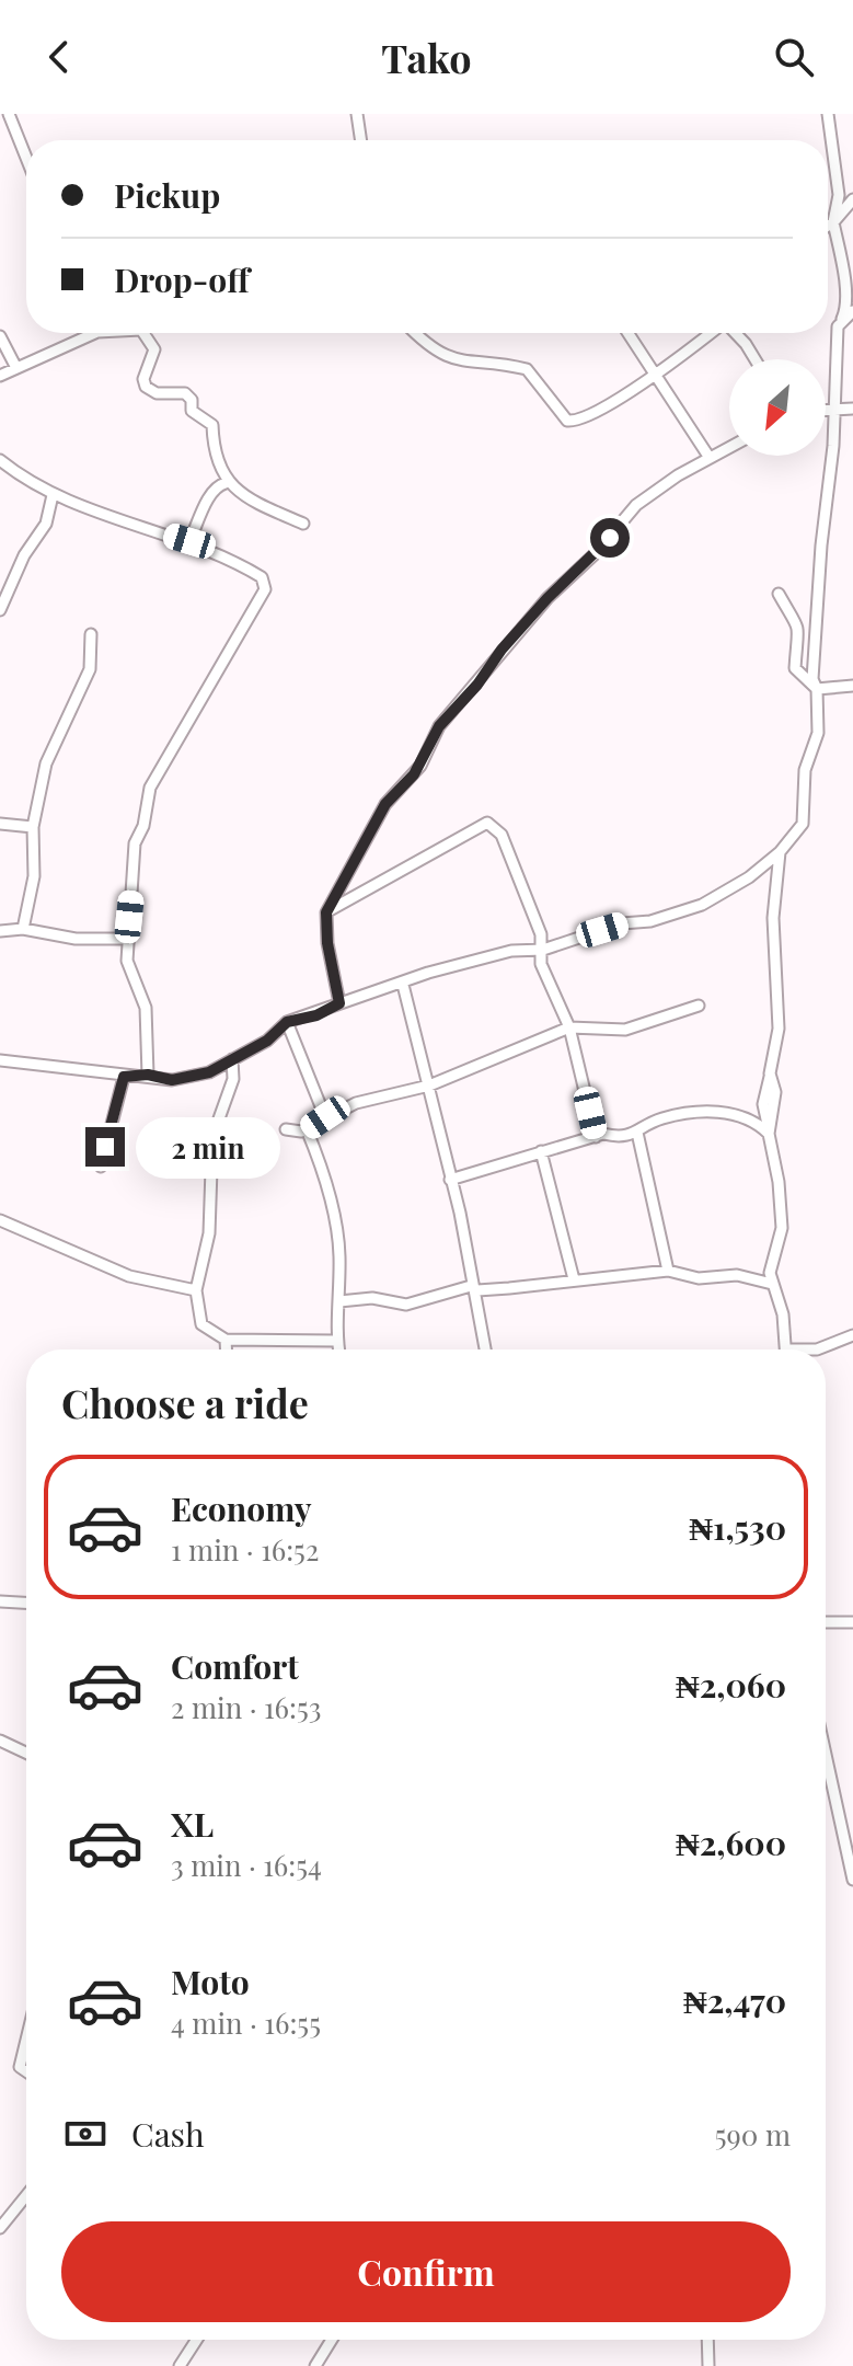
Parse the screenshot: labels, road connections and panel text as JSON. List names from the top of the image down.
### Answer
{
  "north": "bottom left",
  "page": {
    "header": "Tako",
    "banner": ["Pickup", "Drop-off"],
    "bubble": "2 min",
    "heading": "Choose a ride",
    "list": [
      {
        "name": "Economy",
        "note": "1 min · 16:52",
        "value": "₦1,530"
      },
      {
        "name": "Comfort",
        "note": "2 min · 16:53",
        "value": "₦2,060"
      },
      {
        "name": "XL",
        "note": "3 min · 16:54",
        "value": "₦2,600"
      },
      {
        "name": "Moto",
        "note": "4 min · 16:55",
        "value": "₦2,470"
      }
    ],
    "pay": ["Cash", "590 m"],
    "buttons": "Confirm"
  }
}
